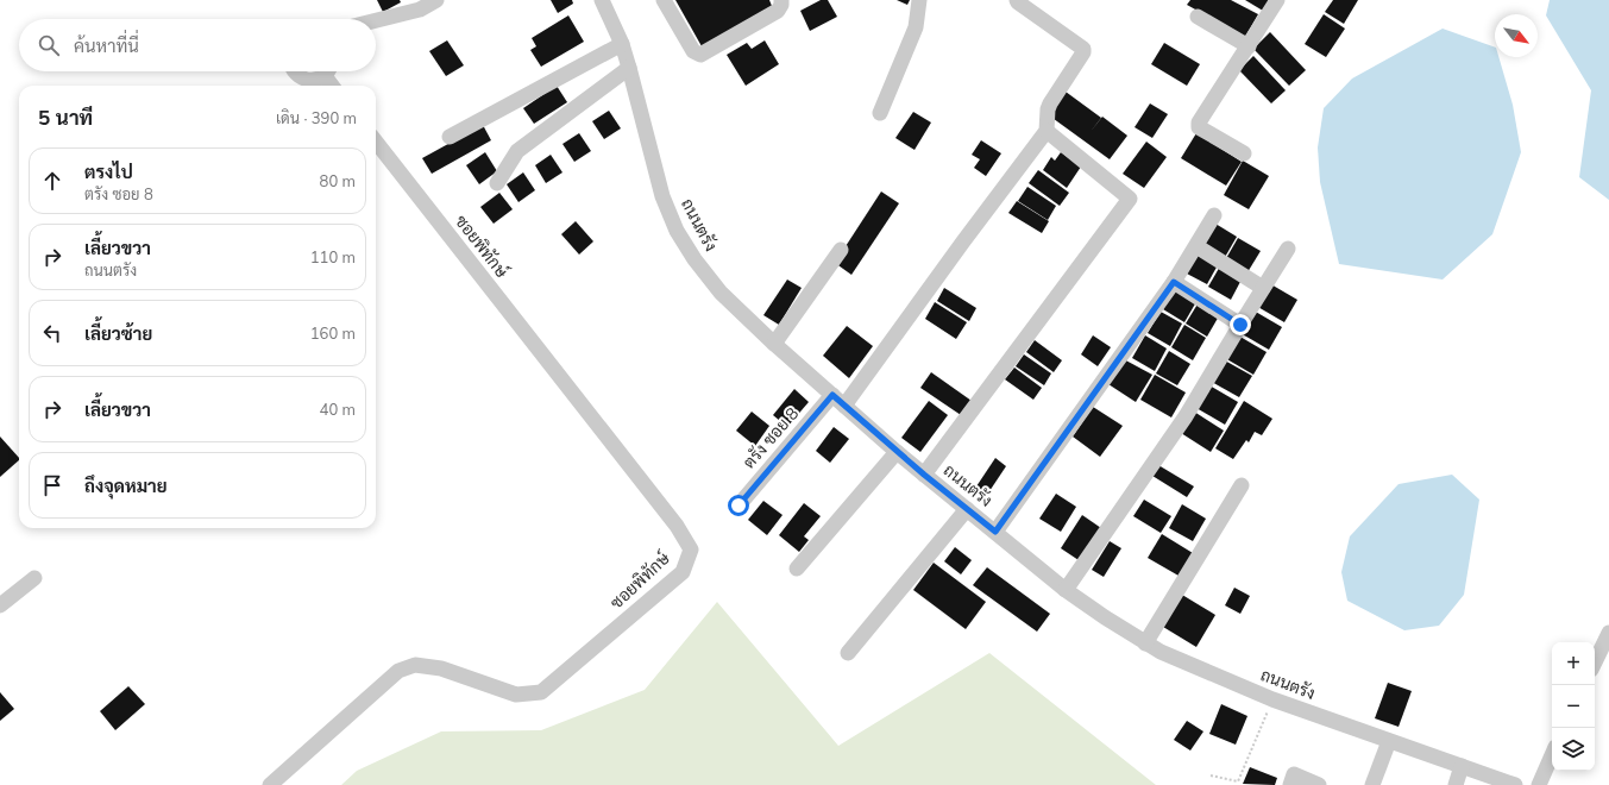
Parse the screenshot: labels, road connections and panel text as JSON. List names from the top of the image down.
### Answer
{
  "streets": {
    "street": ["ถนนตรัง", "ซอยพิทักษ์", "ตรัง ซอย 8"]
  },
  "crossings": [
    ["ถนนตรัง", "ตรัง ซอย 8"]
  ],
  "north": "bottom right",
  "page": {
    "search": "ค้นหาที่นี่",
    "heading": ["5 นาที", "เดิน · 390 m"],
    "list": [
      ["ตรงไป", "ตรัง ซอย 8", "80 m"],
      ["เลี้ยวขวา", "ถนนตรัง", "110 m"],
      ["เลี้ยวซ้าย", "160 m"],
      ["เลี้ยวขวา", "40 m"],
      "ถึงจุดหมาย"
    ],
    "map_buttons": ["+", "−"]
  }
}
